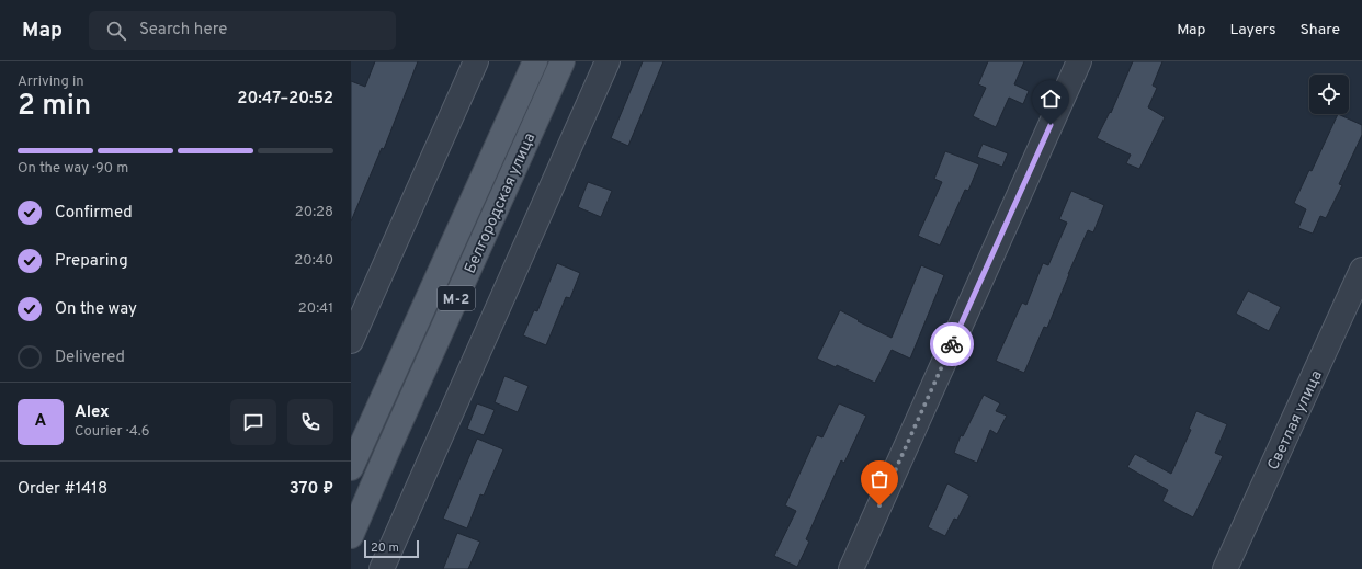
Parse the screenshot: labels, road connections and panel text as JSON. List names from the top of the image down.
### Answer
{
  "streets": {
    "main road": ["Белгородская улица", "М-2"],
    "street": ["Светлая улица"]
  },
  "scale_bar": "20 m",
  "page": {
    "header": "Map",
    "search": "Search here",
    "nav": ["Map", "Layers", "Share"],
    "heading": ["2 min", "Arriving in", "20:47–20:52"],
    "panel": [
      "Alex",
      "Courier · 4.6",
      "Order #1418",
      "370 ₽"
    ],
    "bar": "On the way · 90 m",
    "list": [
      ["Confirmed", "20:28"],
      ["Preparing", "20:40"],
      ["On the way", "20:41"],
      "Delivered"
    ],
    "round": "A",
    "scale": "20 m"
  }
}
